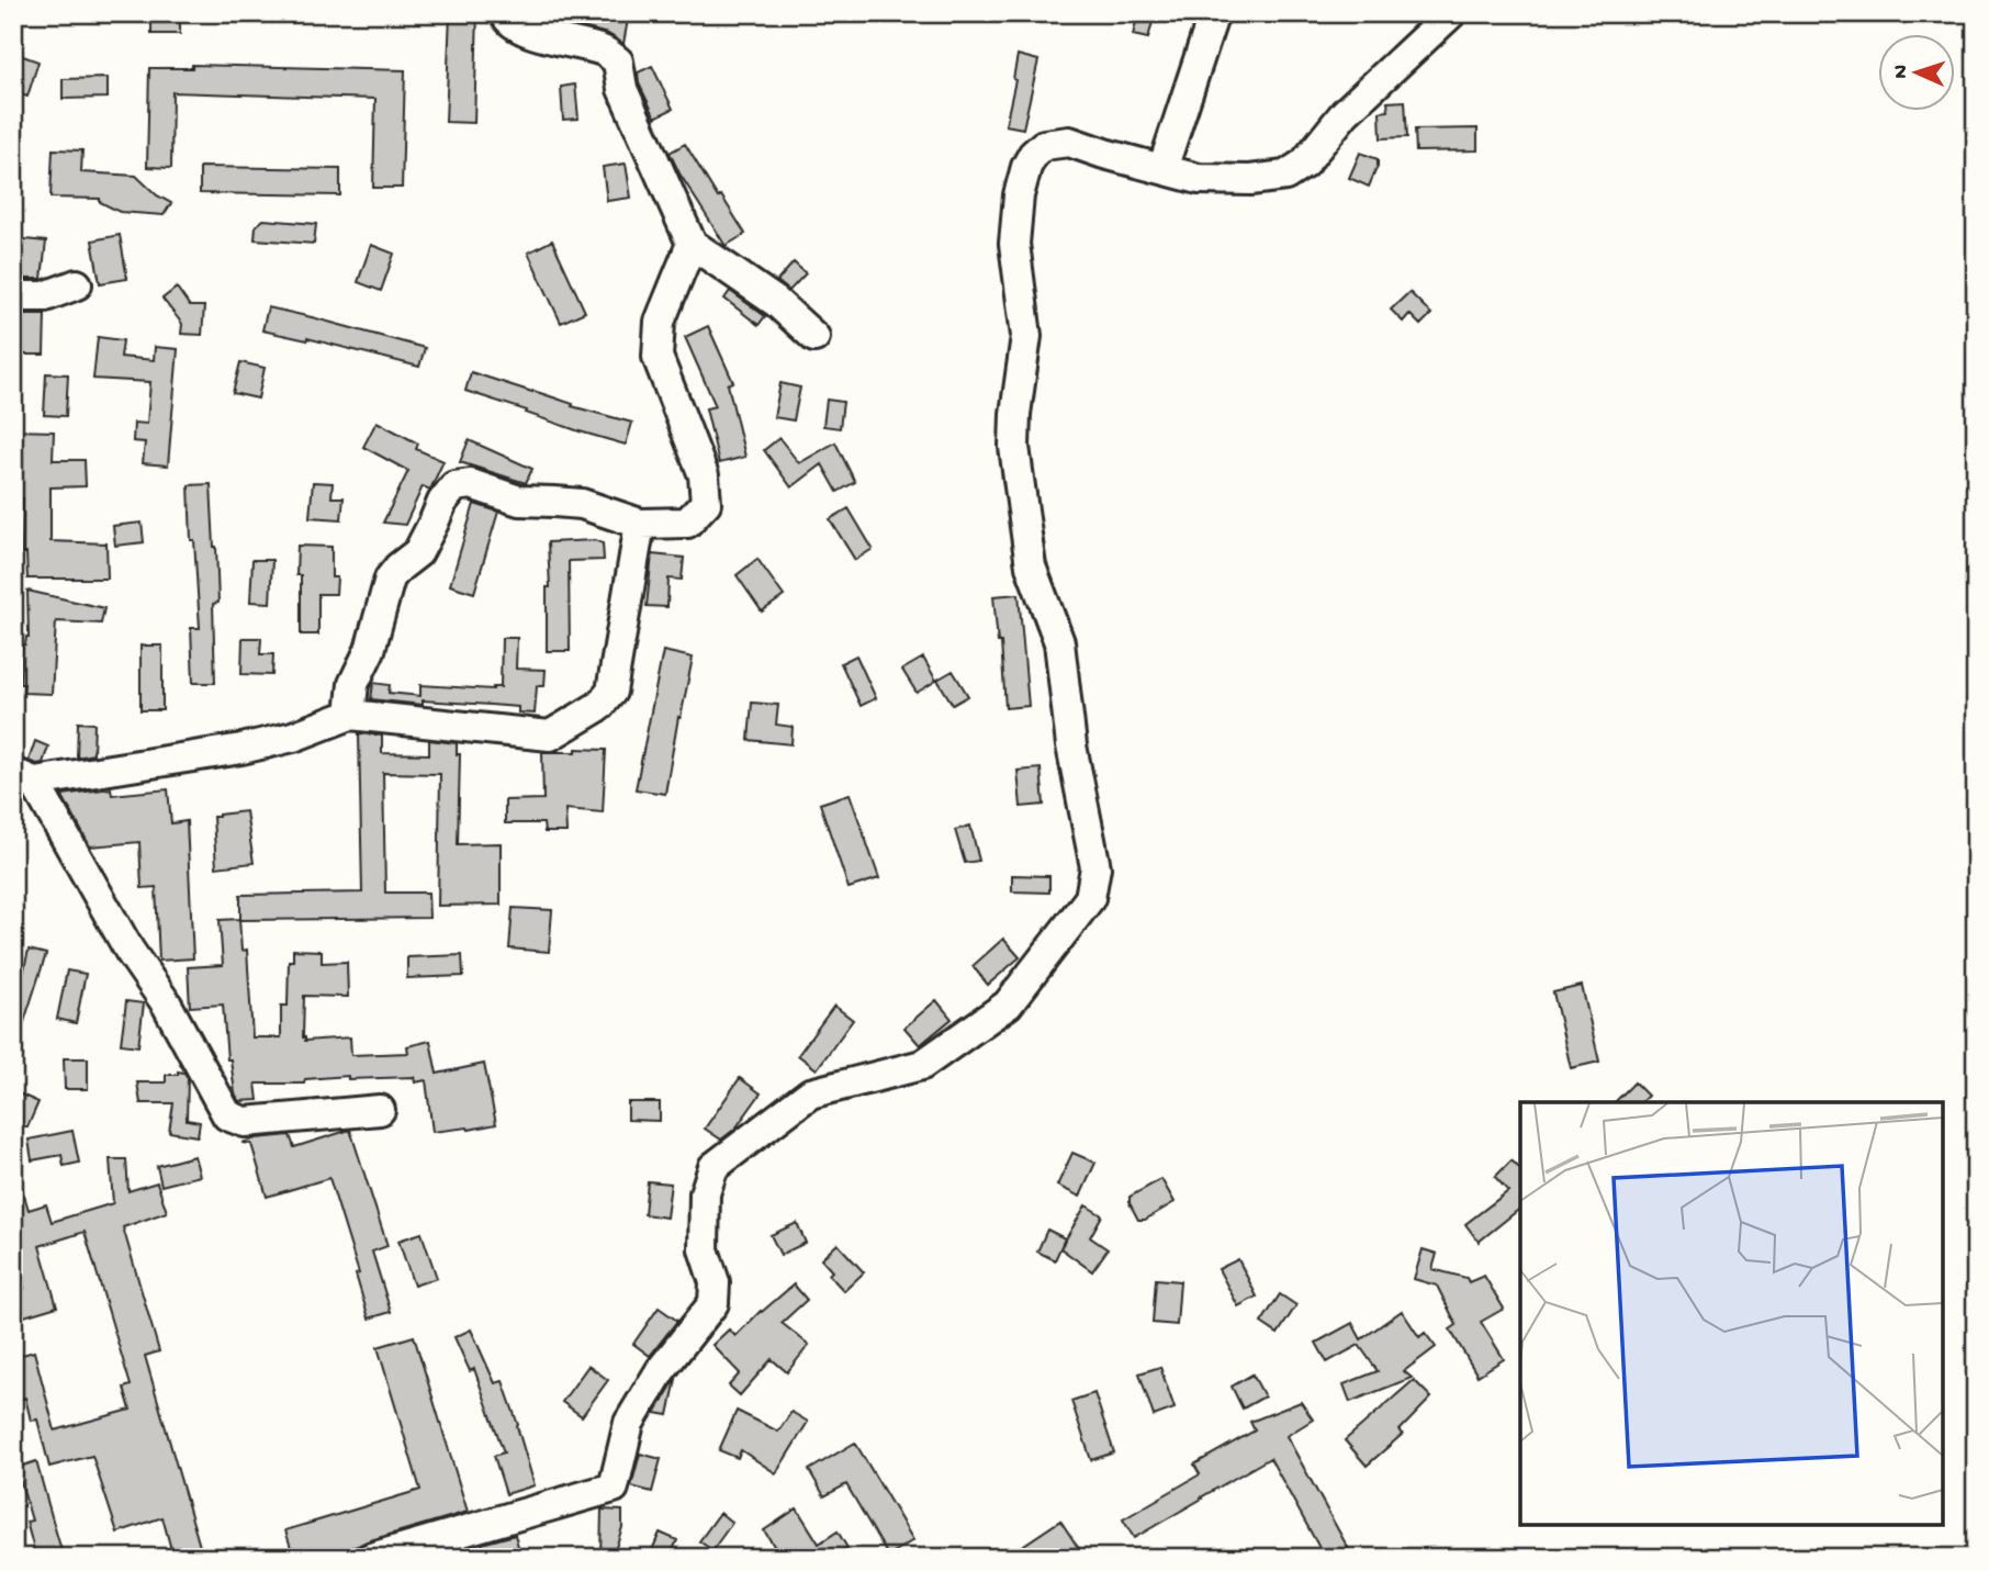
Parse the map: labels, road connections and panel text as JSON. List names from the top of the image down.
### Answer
{
  "north": "left"
}
